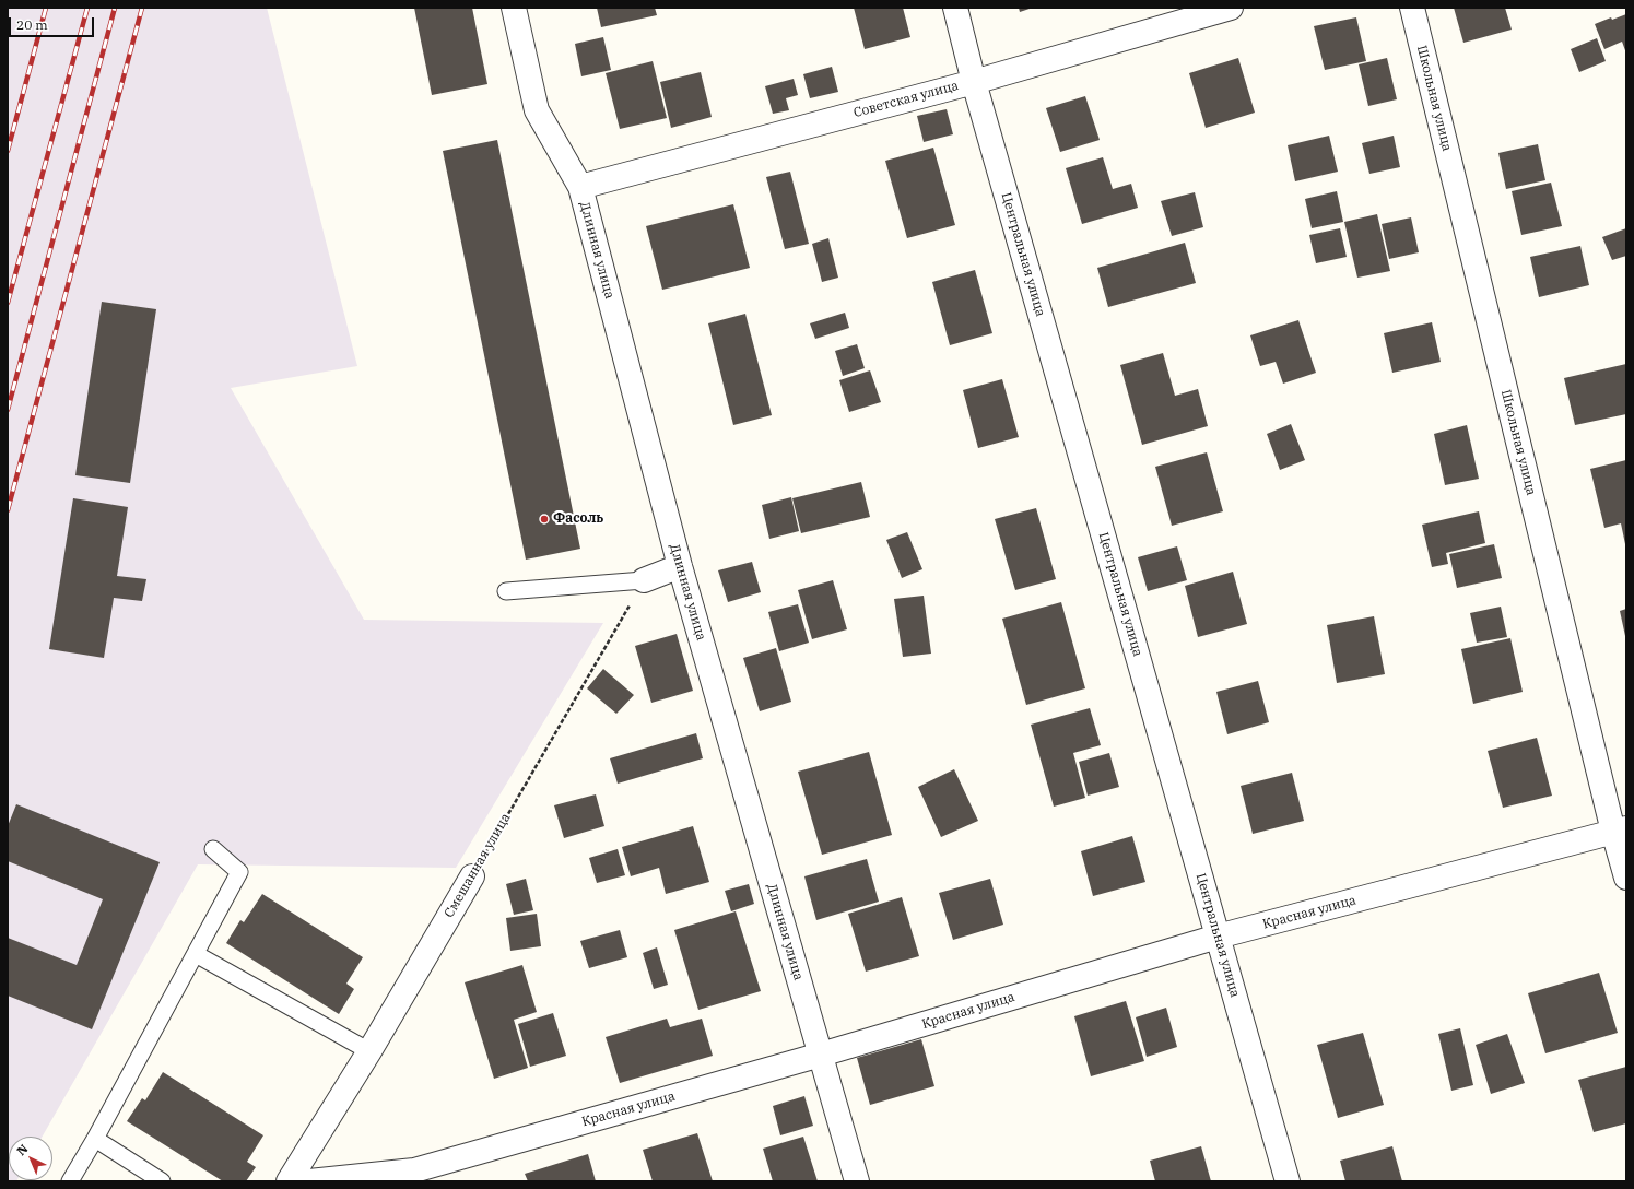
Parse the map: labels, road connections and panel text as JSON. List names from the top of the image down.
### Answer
{
  "streets": {
    "street": [
      "Школьная улица",
      "Советская улица",
      "Длинная улица",
      "Центральная улица",
      "Смешанная улица",
      "Красная улица"
    ]
  },
  "crossings": [
    ["Школьная улица", "Красная улица"],
    ["Советская улица", "Длинная улица"],
    ["Советская улица", "Центральная улица"],
    ["Длинная улица", "Красная улица"],
    ["Центральная улица", "Красная улица"]
  ],
  "places": ["Фасоль"],
  "scale_bar": "20 m",
  "north": "top left"
}
